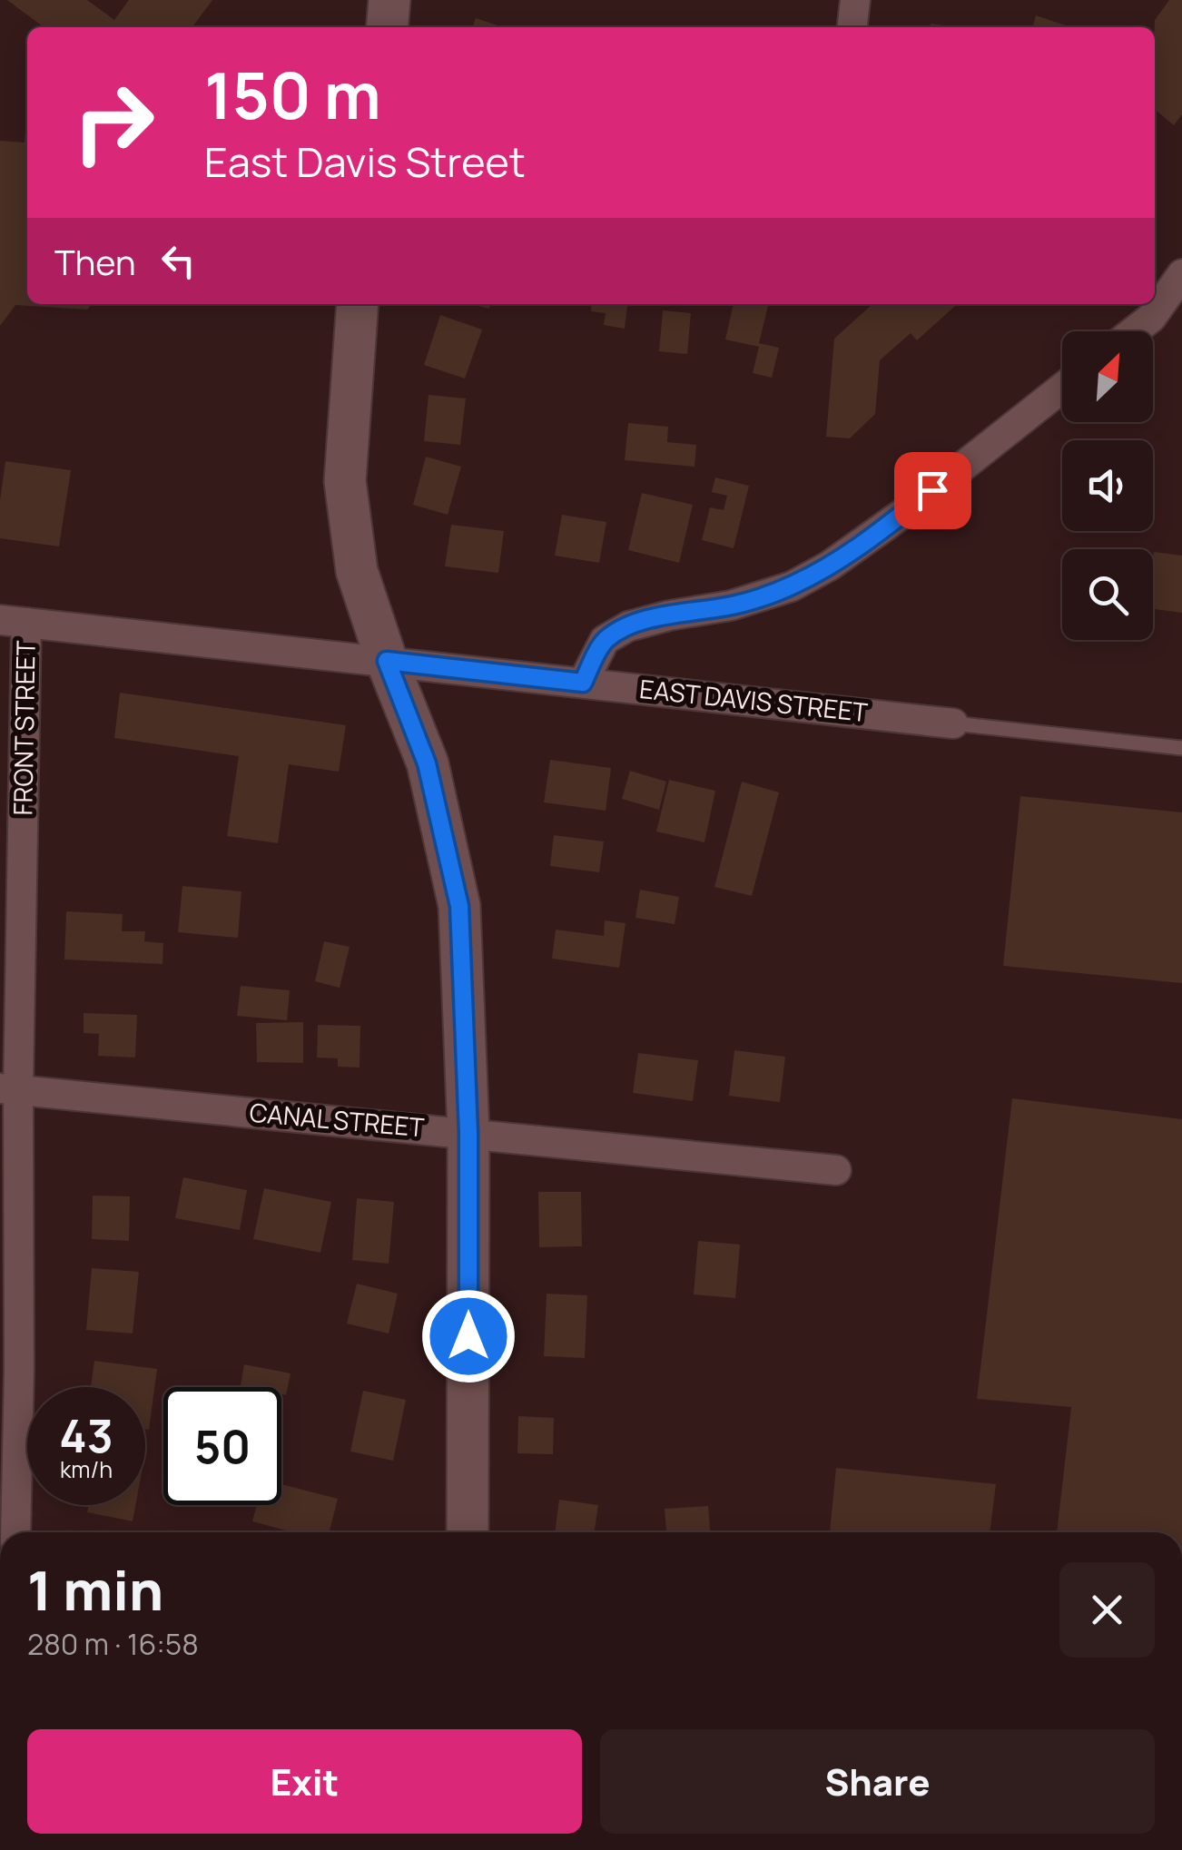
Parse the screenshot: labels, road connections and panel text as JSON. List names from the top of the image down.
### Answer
{
  "streets": {
    "street": ["EAST DAVIS STREET", "FRONT STREET", "CANAL STREET"]
  },
  "crossings": [
    ["EAST DAVIS STREET", "FRONT STREET"],
    ["FRONT STREET", "CANAL STREET"]
  ],
  "north": "top right",
  "page": {
    "turn": ["150 m", "East Davis Street"],
    "then": "Then",
    "speed": "43 km/h",
    "limit": "50",
    "heading": ["1 min", "280 m · 16:58"],
    "buttons": ["Exit", "Share"]
  }
}
